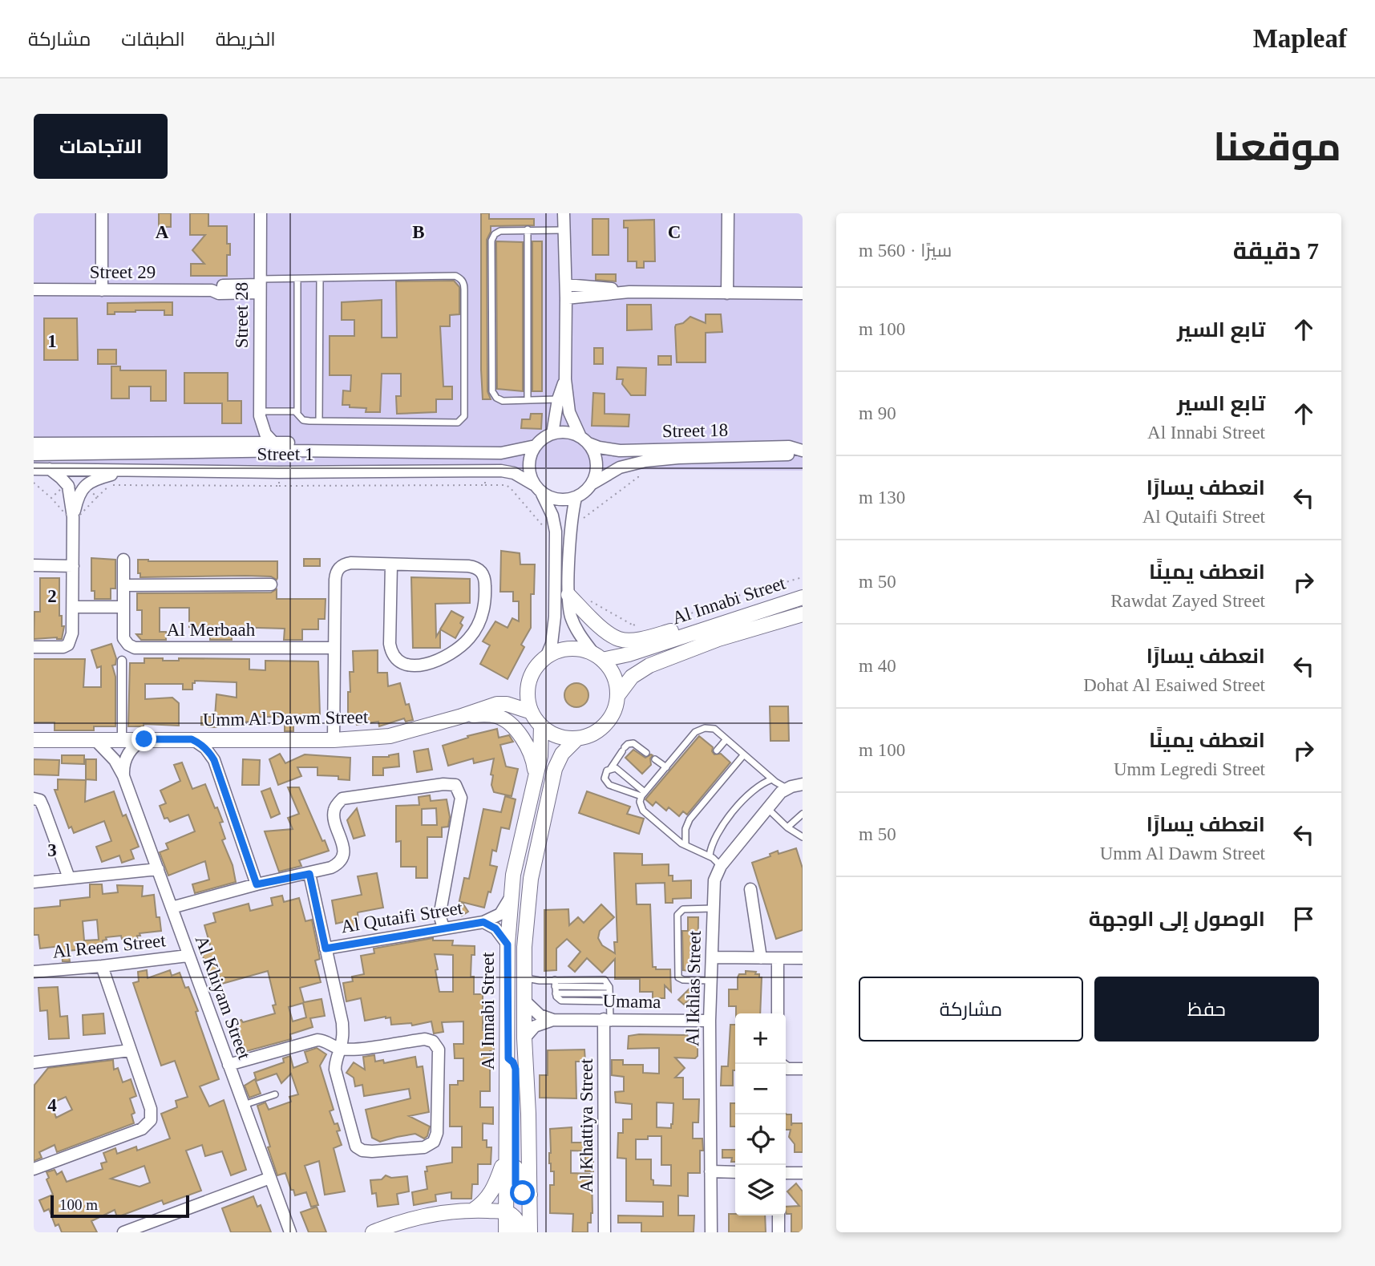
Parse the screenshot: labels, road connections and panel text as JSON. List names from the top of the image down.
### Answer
{
  "streets": {
    "street": [
      "Street 29",
      "Street 28",
      "Street 18",
      "Street 1",
      "Al Innabi Street",
      "Al Merbaah",
      "Umm Al Dawm Street",
      "Al Qutaifi Street",
      "Al Reem Street",
      "Al Ikhlas Street",
      "Al Khiyam Street",
      "Umama",
      "Al Khattiya Street"
    ]
  },
  "crossings": [
    ["Street 29", "Street 28"],
    ["Street 28", "Street 1"],
    ["Street 18", "Street 1"],
    ["Al Innabi Street", "Umm Al Dawm Street"],
    ["Al Innabi Street", "Al Qutaifi Street"],
    ["Al Innabi Street", "Umama"],
    ["Umm Al Dawm Street", "Al Khiyam Street"],
    ["Al Reem Street", "Al Khiyam Street"],
    ["Al Ikhlas Street", "Umama"],
    ["Umama", "Al Khattiya Street"]
  ],
  "scale_bar": "100 m",
  "page": {
    "header": "Mapleaf",
    "nav": ["الخريطة", "الطبقات", "مشاركة"],
    "title": "موقعنا",
    "buttons": [
      "الاتجاهات",
      ["حفظ", "مشاركة"]
    ],
    "heading": ["7 دقيقة", "سيرًا · 560 m"],
    "list": [
      ["تابع السير", "100 m"],
      ["تابع السير", "Al Innabi Street", "90 m"],
      ["انعطف يسارًا", "Al Qutaifi Street", "130 m"],
      ["انعطف يمينًا", "Rawdat Zayed Street", "50 m"],
      ["انعطف يسارًا", "Dohat Al Esaiwed Street", "40 m"],
      ["انعطف يمينًا", "Umm Legredi Street", "100 m"],
      ["انعطف يسارًا", "Umm Al Dawm Street", "50 m"],
      "الوصول إلى الوجهة"
    ],
    "map_buttons": ["+", "−"],
    "scale": "100 m"
  },
  "grid": {
    "columns": ["A", "B", "C"],
    "rows": [
      "1",
      "2",
      "3",
      "4"
    ]
  }
}
